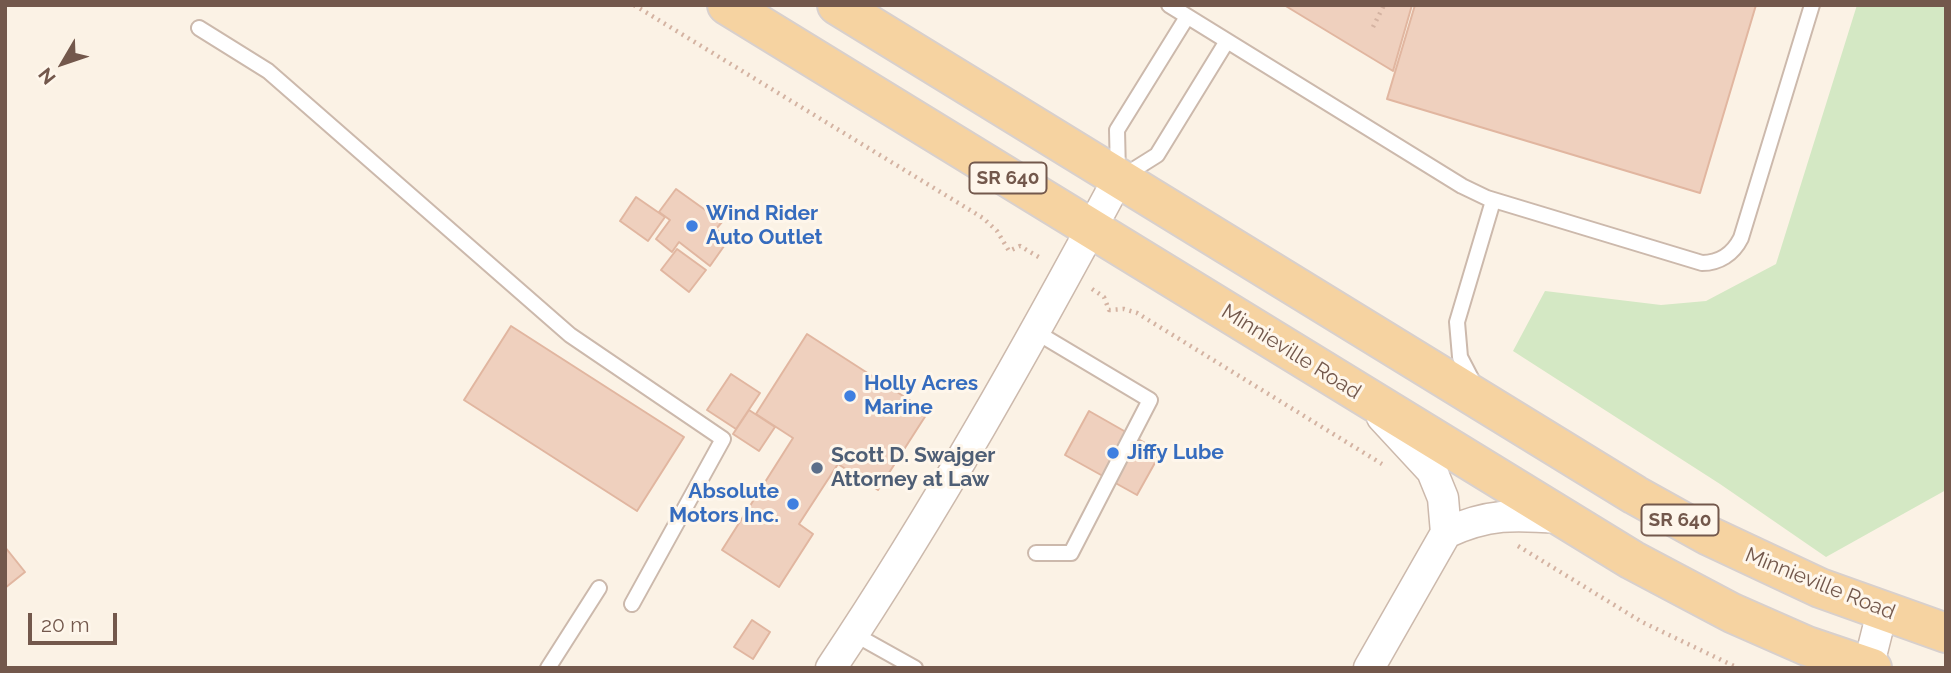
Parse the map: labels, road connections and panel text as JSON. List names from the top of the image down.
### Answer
{
  "streets": {
    "main road": ["SR 640", "Minnieville Road"]
  },
  "places": [
    "Wind Rider Auto Outlet",
    "Holly Acres Marine",
    "Jiffy Lube",
    "Scott D. Swajger Attorney at Law",
    "Absolute Motors Inc."
  ],
  "scale_bar": "20 m",
  "north": "bottom left"
}
